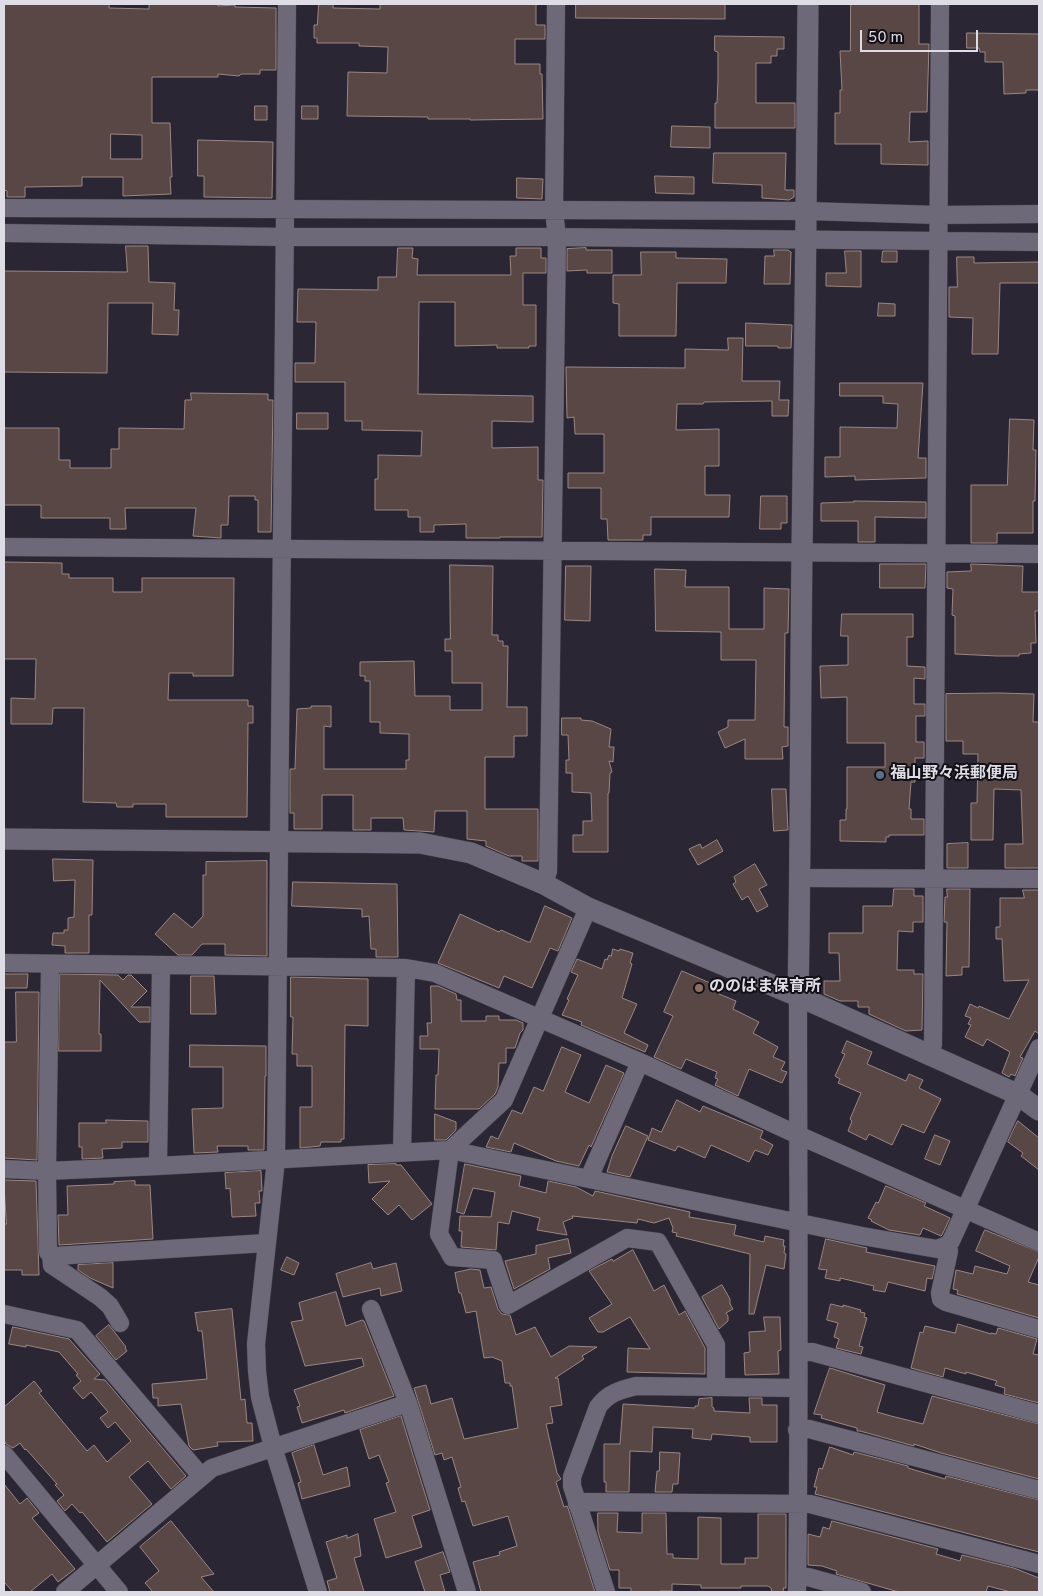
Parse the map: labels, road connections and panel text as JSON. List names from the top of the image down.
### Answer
{
  "places": ["福山野々浜郵便局", "ののはま保育所"],
  "scale_bar": "50 m"
}
